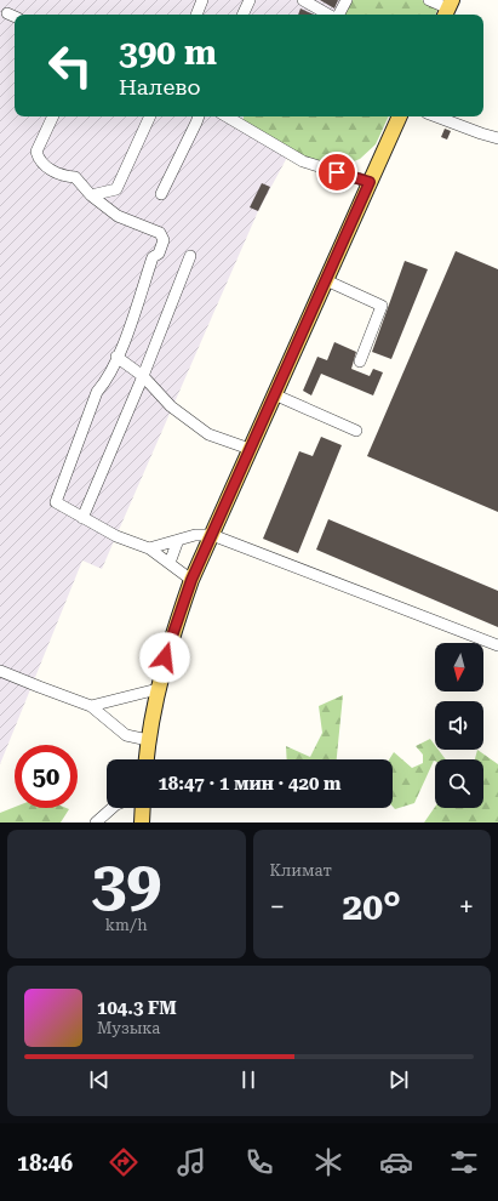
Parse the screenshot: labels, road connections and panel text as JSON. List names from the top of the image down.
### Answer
{
  "north": "bottom",
  "page": {
    "turn": ["390 m", "Налево"],
    "limit": "50",
    "trip": "18:47 · 1 мин · 420 m",
    "tile": [
      ["39", "km/h"],
      "Климат"
    ],
    "heat": ["−", "20°", "+"],
    "song": ["104.3 FM", "Музыка"],
    "tabs": "18:46"
  }
}
